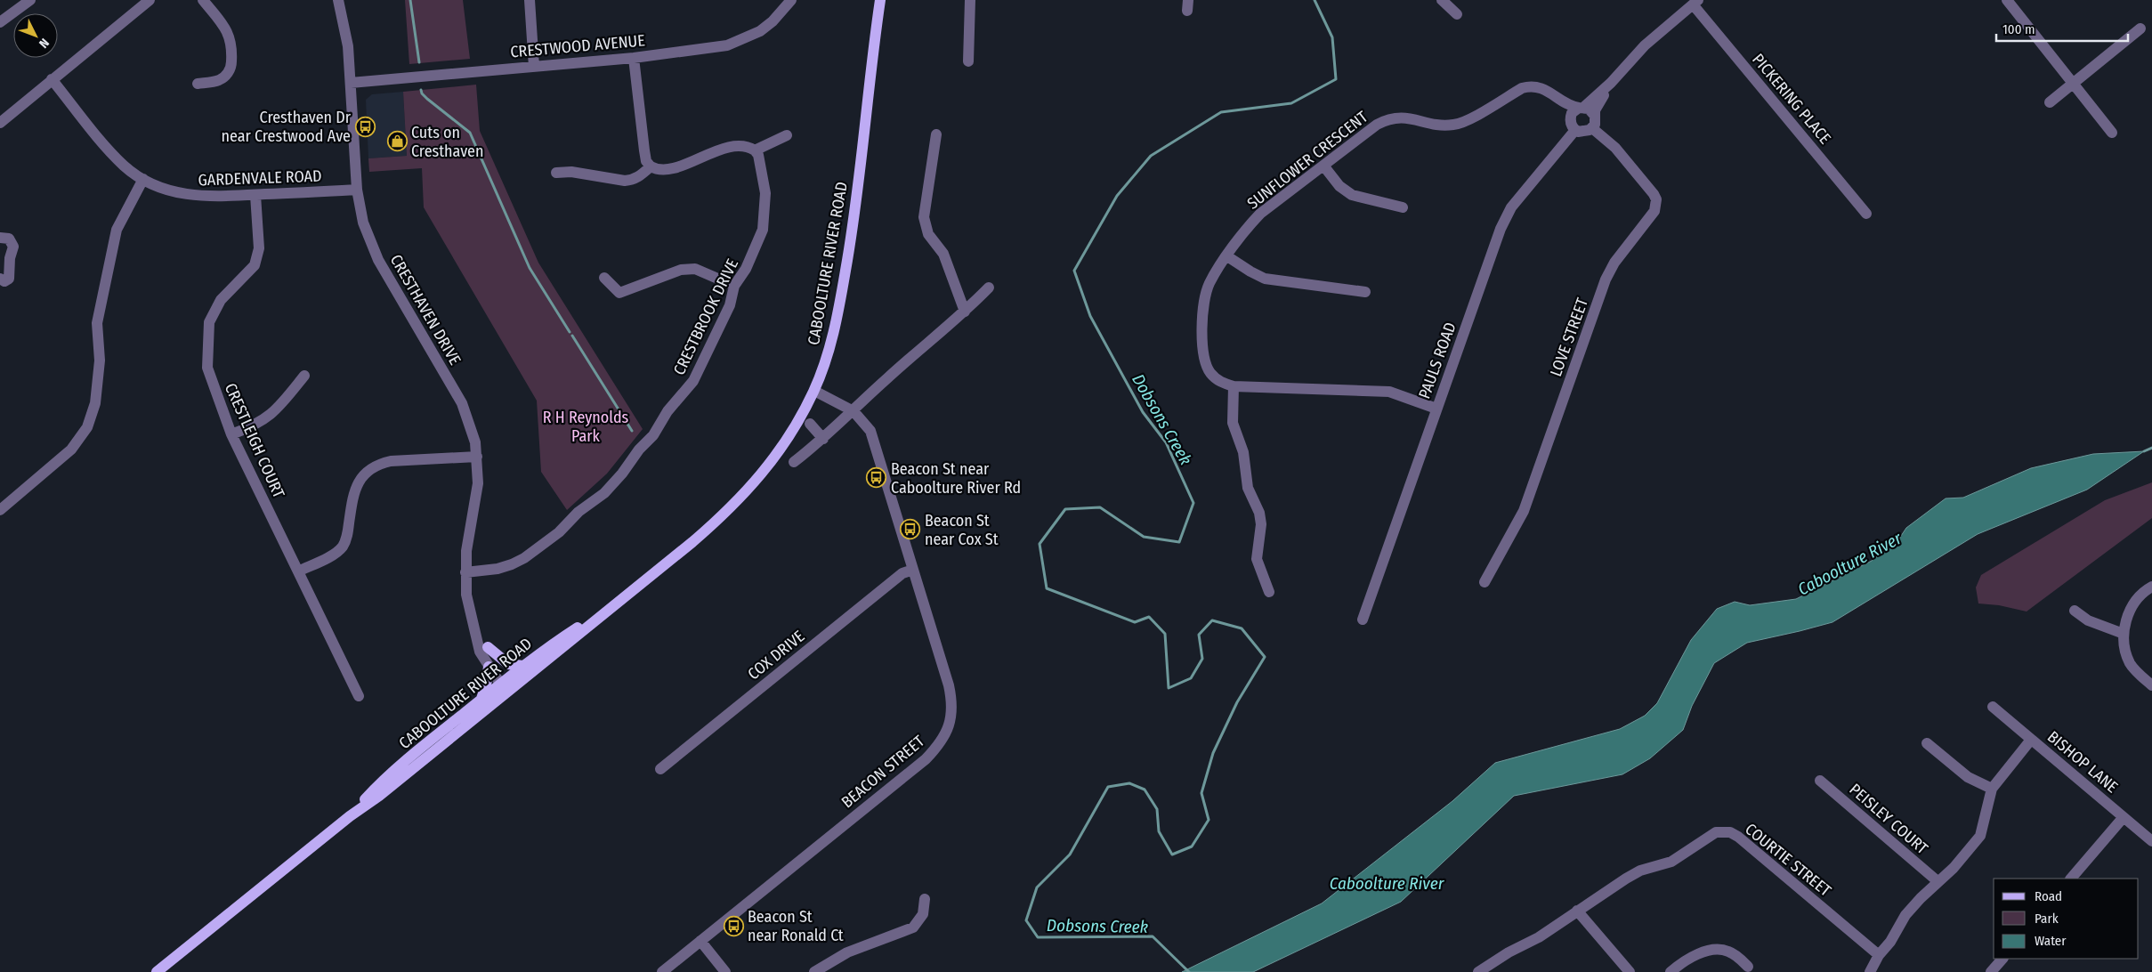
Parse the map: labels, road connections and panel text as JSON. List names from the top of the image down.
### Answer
{
  "streets": {
    "main road": ["CABOOLTURE RIVER ROAD"],
    "street": [
      "CRESTWOOD AVENUE",
      "PICKERING PLACE",
      "SUNFLOWER CRESCENT",
      "GARDENVALE ROAD",
      "CRESTHAVEN DRIVE",
      "CRESTBROOK DRIVE",
      "LOVE STREET",
      "PAULS ROAD",
      "CRESTLEIGH COURT",
      "COX DRIVE",
      "BISHOP LANE",
      "BEACON STREET",
      "PEISLEY COURT",
      "COURTIE STREET"
    ]
  },
  "crossings": [
    ["CRESTWOOD AVENUE", "CRESTHAVEN DRIVE"],
    ["SUNFLOWER CRESCENT", "LOVE STREET"],
    ["SUNFLOWER CRESCENT", "PAULS ROAD"],
    ["GARDENVALE ROAD", "CRESTHAVEN DRIVE"],
    ["GARDENVALE ROAD", "CRESTLEIGH COURT"],
    ["CABOOLTURE RIVER ROAD", "CRESTHAVEN DRIVE"],
    ["CABOOLTURE RIVER ROAD", "BEACON STREET"],
    ["CRESTHAVEN DRIVE", "CRESTBROOK DRIVE"],
    ["LOVE STREET", "PAULS ROAD"],
    ["COX DRIVE", "BEACON STREET"]
  ],
  "water": ["Dobsons Creek", "Caboolture River"],
  "parks": ["R H Reynolds Park"],
  "places": {
    "bus stop": [
      "Cresthaven Dr near Crestwood Ave",
      "Beacon St near Caboolture River Rd",
      "Beacon St near Cox St",
      "Beacon St near Ronald Ct"
    ],
    "shop": ["Cuts on Cresthaven"]
  },
  "legend": ["Road", "Park", "Water"],
  "scale_bar": "100 m",
  "north": "bottom right"
}
